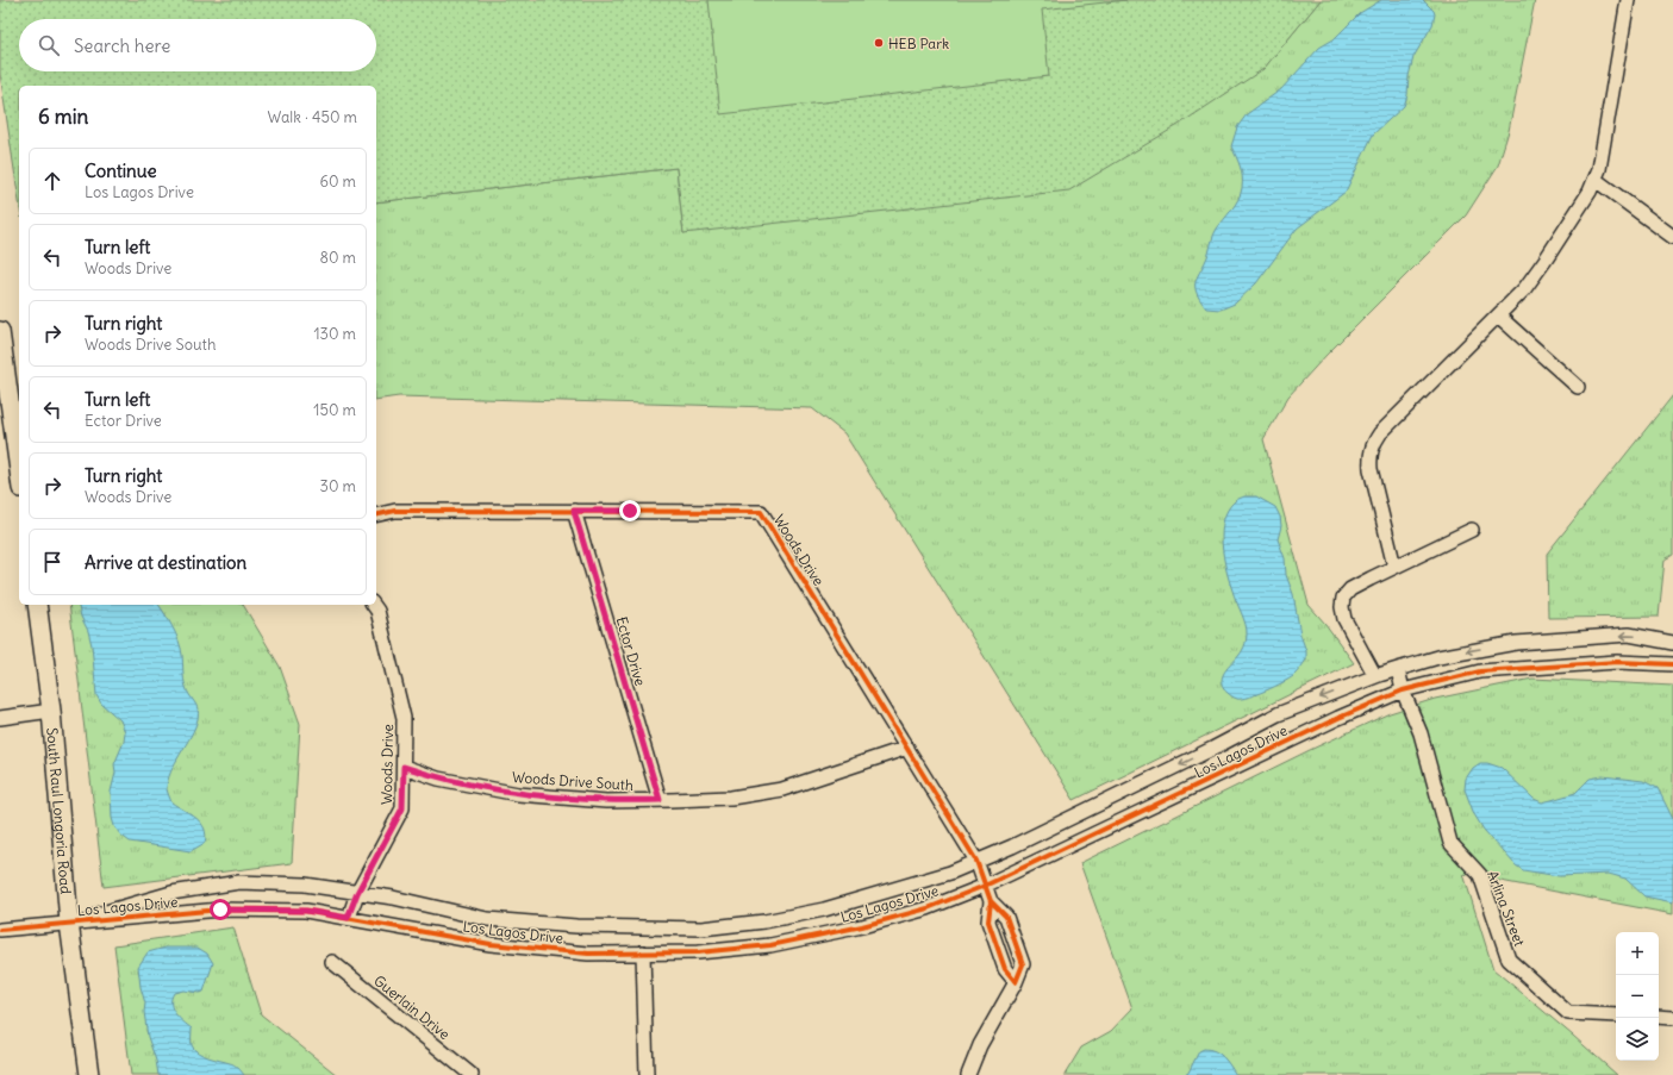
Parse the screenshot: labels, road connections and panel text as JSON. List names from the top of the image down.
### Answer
{
  "streets": {
    "main road": ["South Raul Longoria Road"],
    "street": [
      "Woods Drive",
      "Ector Drive",
      "Los Lagos Drive",
      "Woods Drive South",
      "Arlina Street",
      "Guerlain Drive"
    ]
  },
  "crossings": [
    ["Woods Drive", "Ector Drive"],
    ["Woods Drive", "Los Lagos Drive"],
    ["Woods Drive", "Woods Drive South"],
    ["Ector Drive", "Woods Drive South"],
    ["Los Lagos Drive", "South Raul Longoria Road"],
    ["Los Lagos Drive", "Arlina Street"]
  ],
  "places": ["HEB Park"],
  "page": {
    "search": "Search here",
    "heading": ["6 min", "Walk · 450 m"],
    "list": [
      ["Continue", "Los Lagos Drive", "60 m"],
      ["Turn left", "Woods Drive", "80 m"],
      ["Turn right", "Woods Drive South", "130 m"],
      ["Turn left", "Ector Drive", "150 m"],
      ["Turn right", "Woods Drive", "30 m"],
      "Arrive at destination"
    ],
    "map_buttons": ["+", "−"]
  }
}
